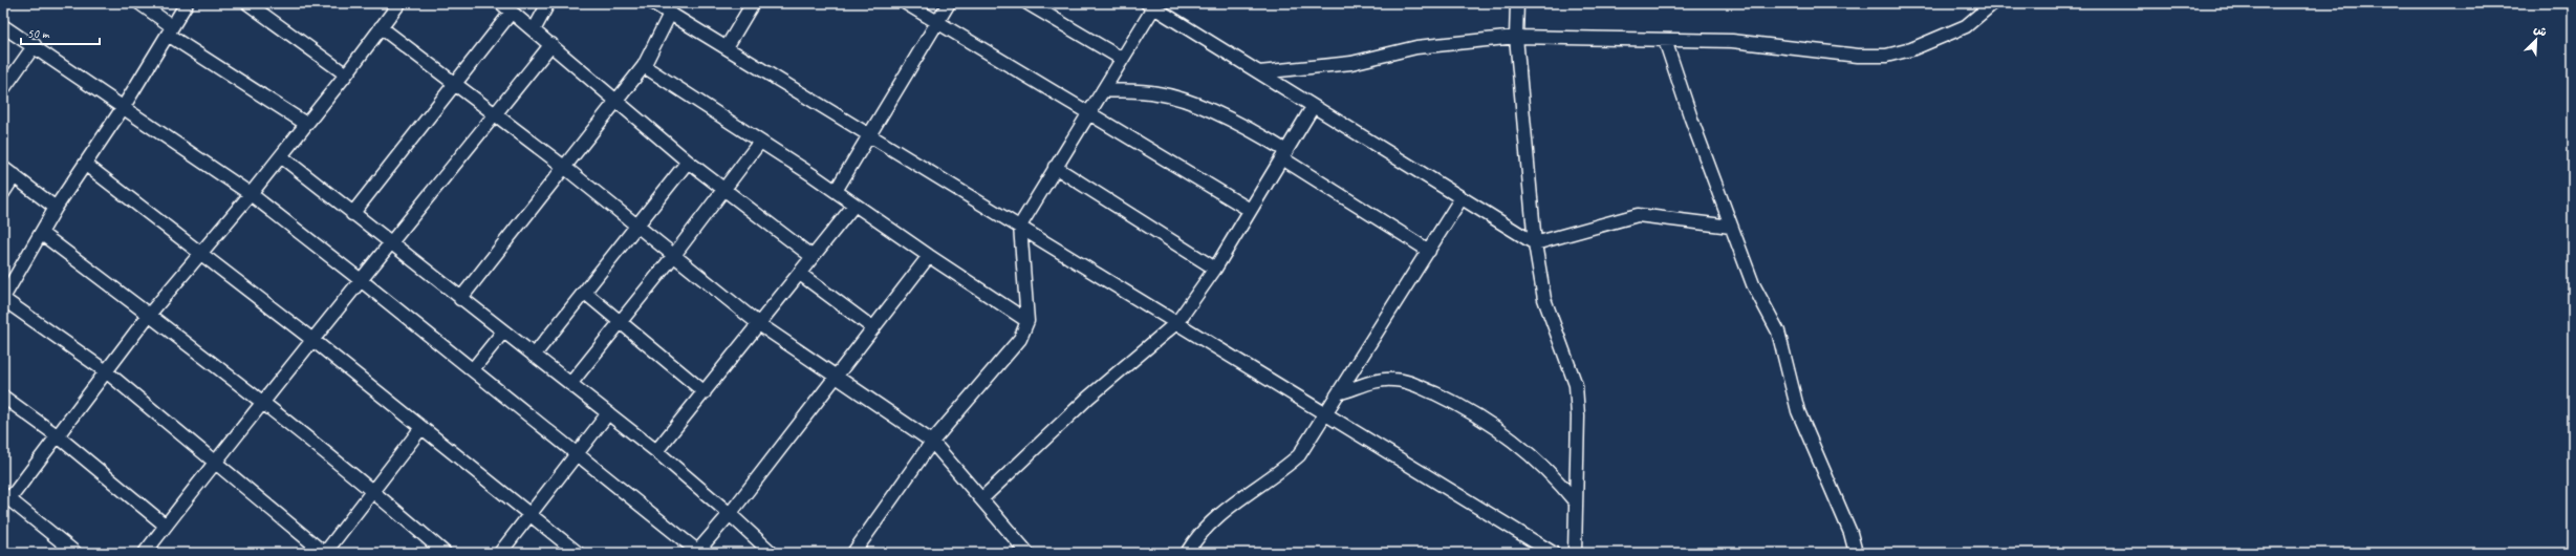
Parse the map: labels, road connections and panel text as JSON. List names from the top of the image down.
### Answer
{
  "scale_bar": "50 m",
  "north": "top right"
}
